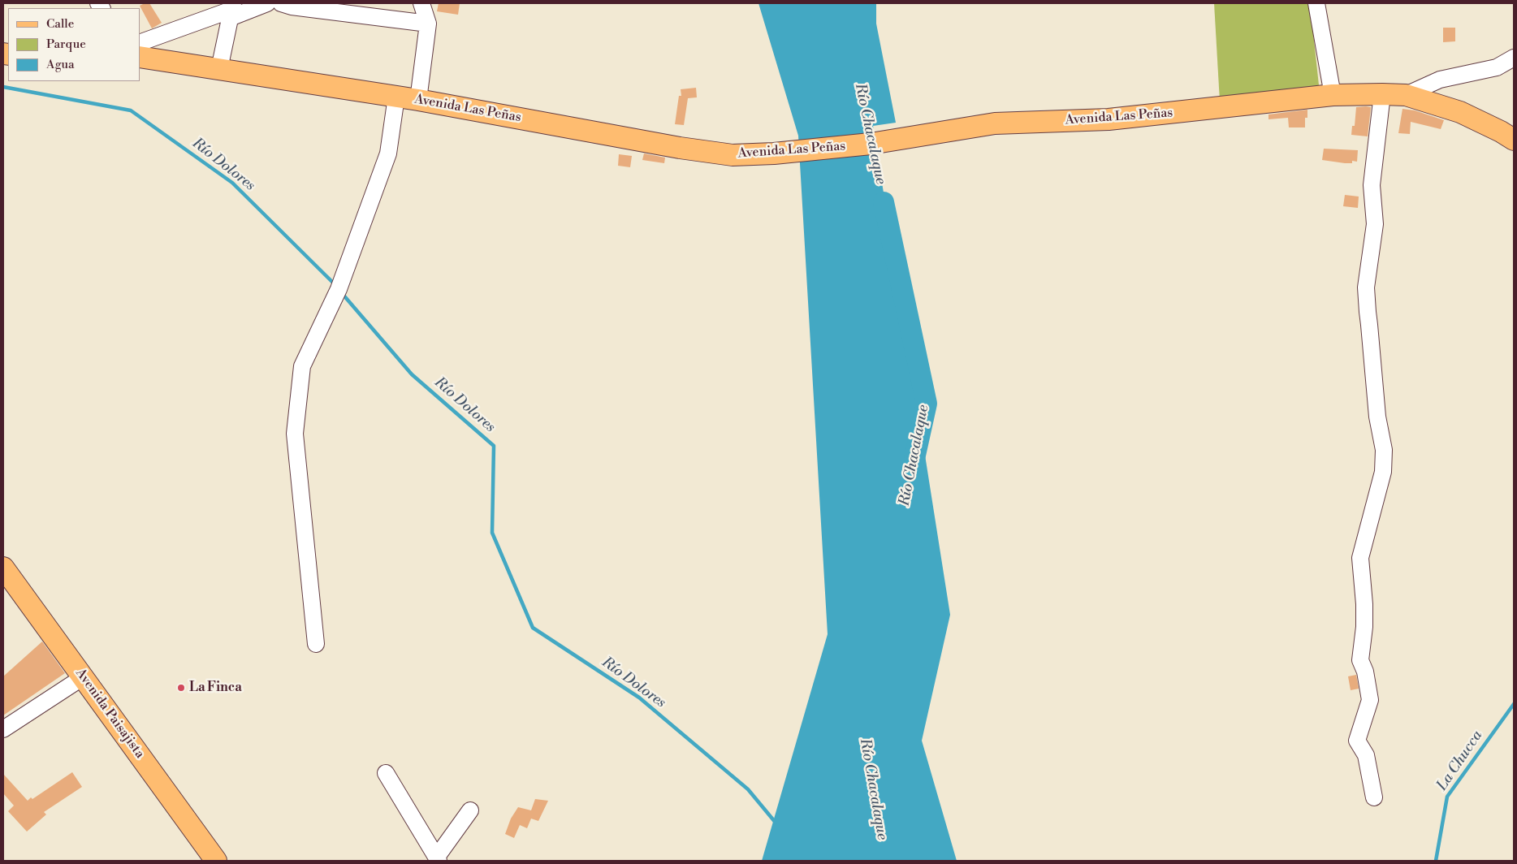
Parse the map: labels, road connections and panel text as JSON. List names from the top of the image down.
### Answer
{
  "streets": {
    "main road": ["Avenida Las Peñas", "Avenida Paisajista"]
  },
  "water": ["Río Chacalaque", "Río Dolores", "La Chucca"],
  "places": ["La Finca"],
  "legend": ["Calle", "Parque", "Agua"]
}
